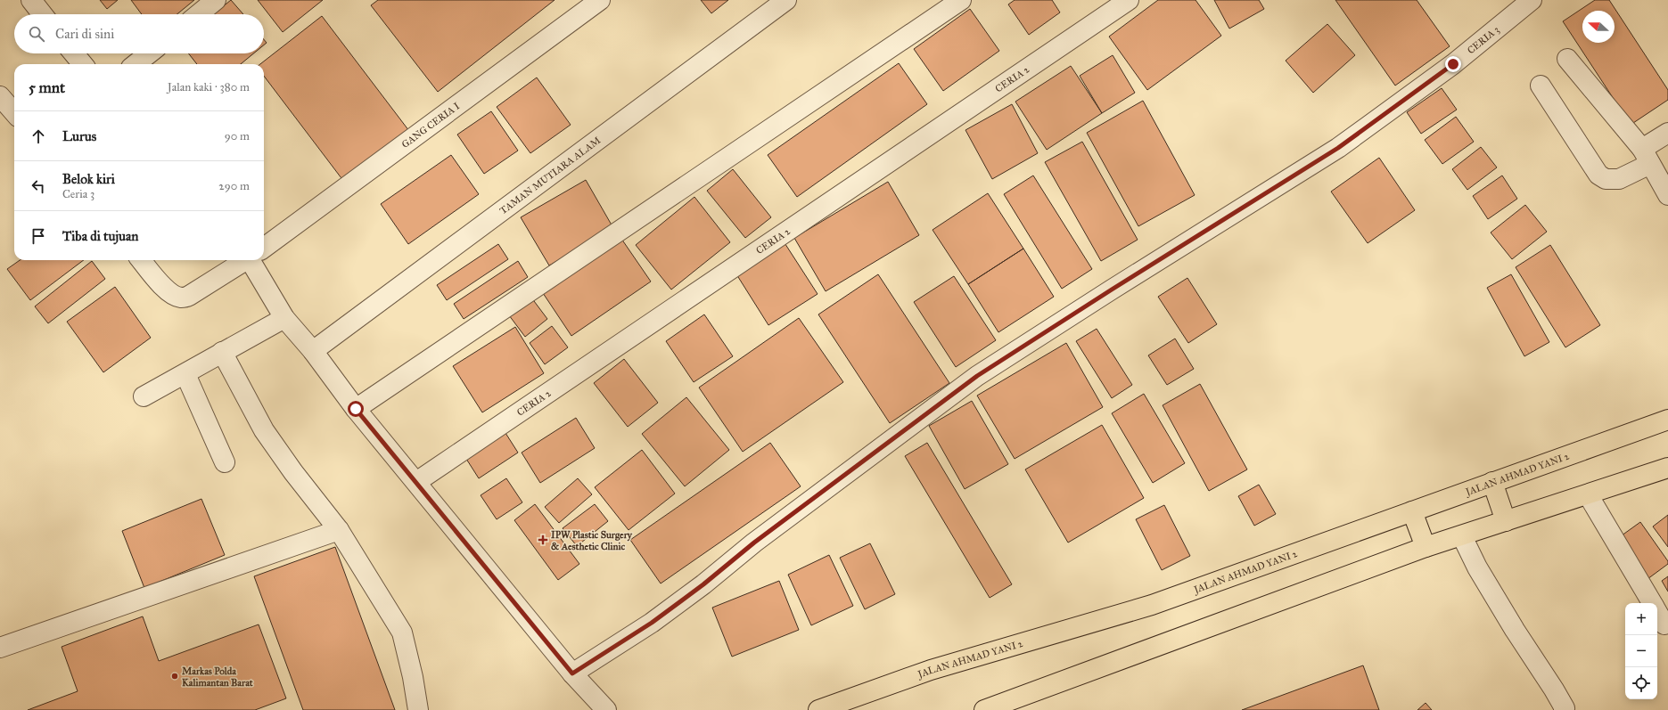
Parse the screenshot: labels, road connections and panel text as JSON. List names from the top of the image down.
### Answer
{
  "streets": {
    "highway": ["JALAN AHMAD YANI 2"],
    "street": [
      "CERIA 3",
      "CERIA 2",
      "GANG CERIA I",
      "TAMAN MUTIARA ALAM"
    ]
  },
  "places": {
    "health": ["IPW Plastic Surgery & Aesthetic Clinic"],
    "other": ["Markas Polda Kalimantan Barat"]
  },
  "north": "left",
  "page": {
    "search": "Cari di sini",
    "heading": ["5 mnt", "Jalan kaki · 380 m"],
    "list": [
      ["Lurus", "90 m"],
      ["Belok kiri", "Ceria 3", "290 m"],
      "Tiba di tujuan"
    ],
    "map_buttons": ["+", "−"]
  }
}
